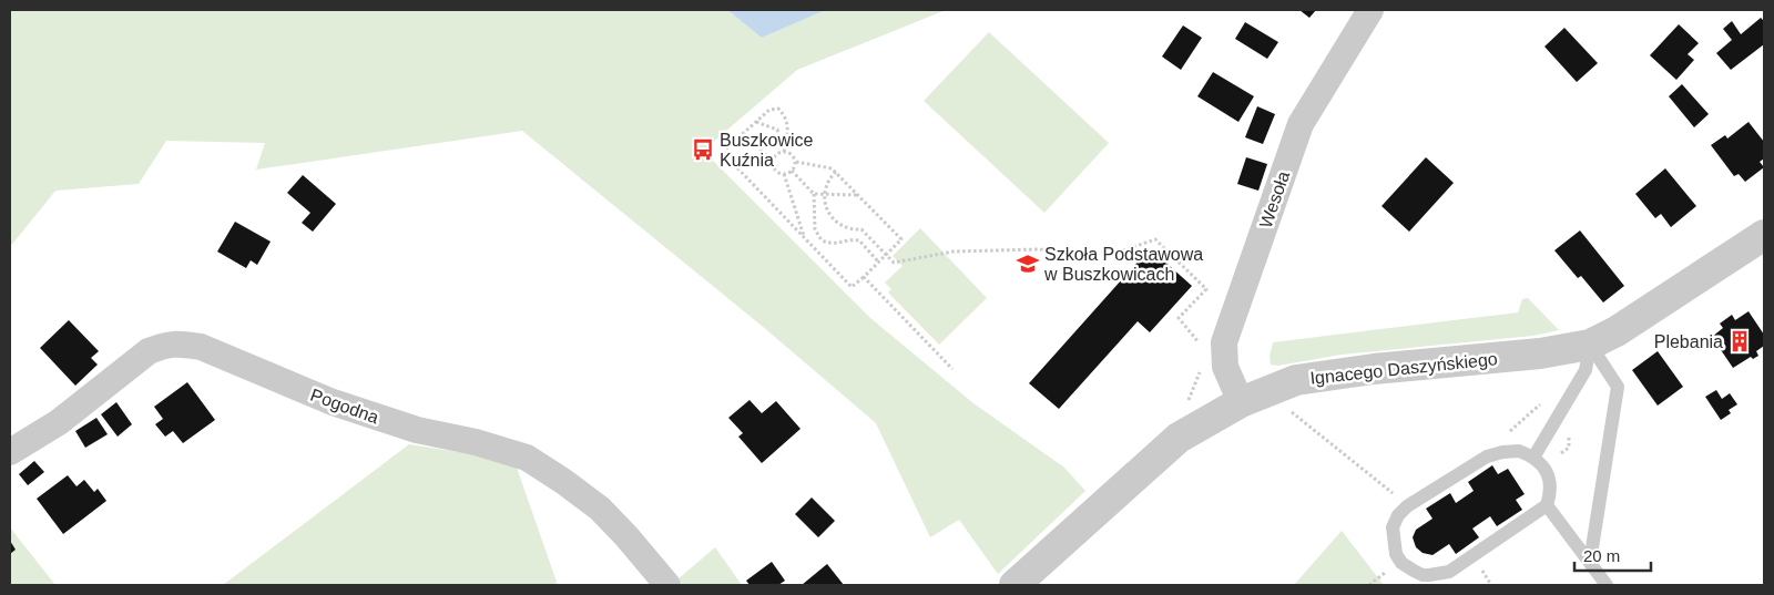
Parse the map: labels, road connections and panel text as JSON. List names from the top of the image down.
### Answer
{
  "streets": {
    "street": ["Wesoła", "Ignacego Daszyńskiego", "Pogodna"]
  },
  "crossings": [
    ["Wesoła", "Ignacego Daszyńskiego"]
  ],
  "places": {
    "bus stop": ["Buszkowice Kuźnia"],
    "school or university": ["Szkoła Podstawowa w Buszkowicach"],
    "building": ["Plebania"]
  },
  "scale_bar": "20 m"
}
